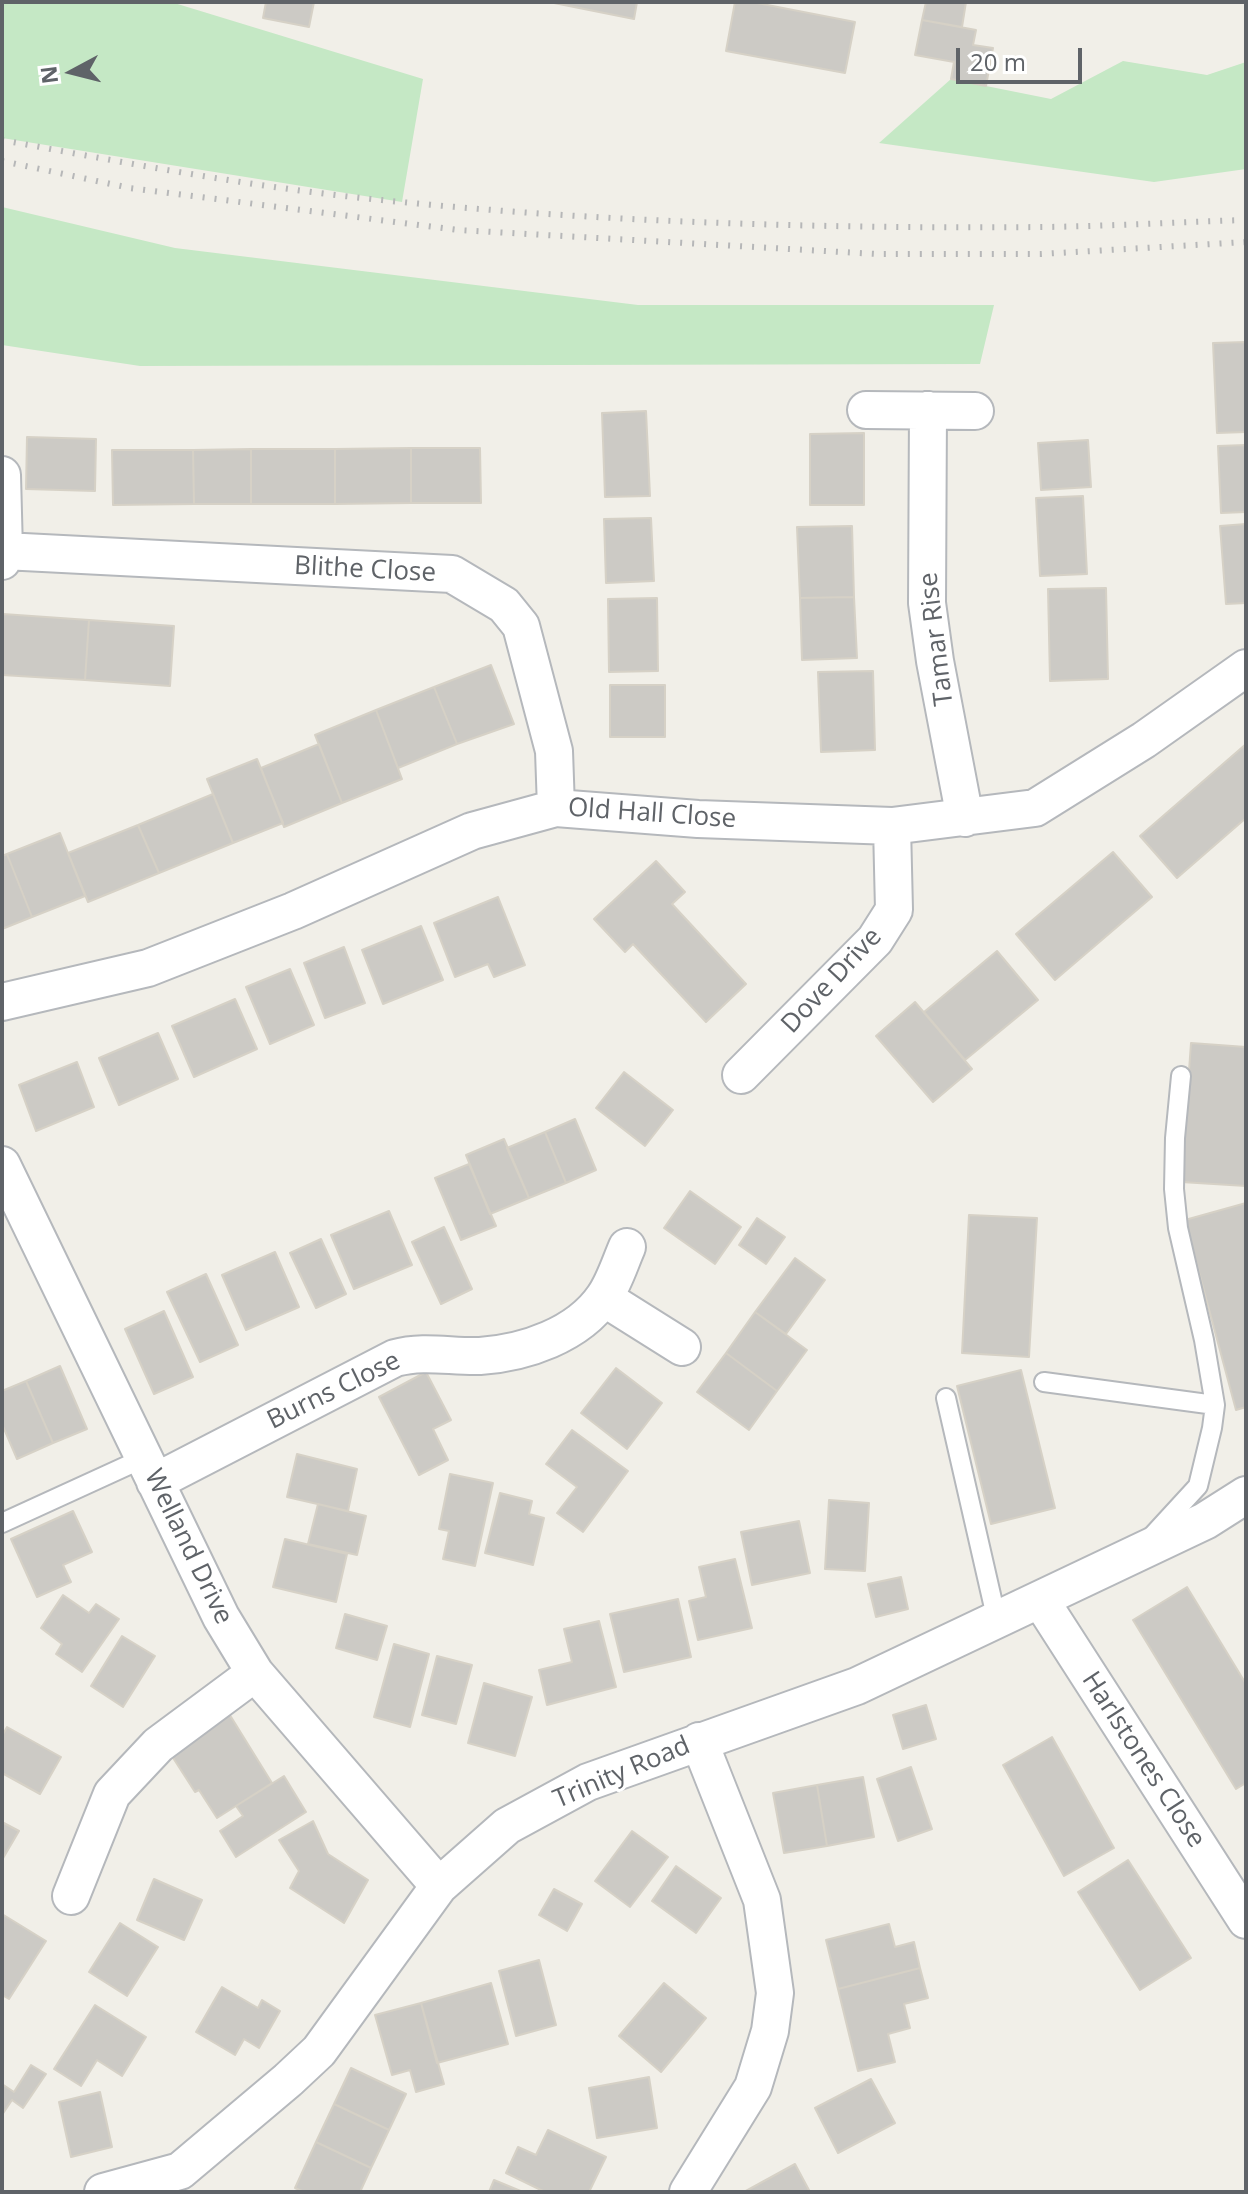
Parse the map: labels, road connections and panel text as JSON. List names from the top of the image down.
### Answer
{
  "streets": {
    "street": [
      "Blithe Close",
      "Tamar Rise",
      "Old Hall Close",
      "Dove Drive",
      "Burns Close",
      "Welland Drive",
      "Harlstones Close",
      "Trinity Road"
    ]
  },
  "crossings": [
    ["Blithe Close", "Old Hall Close"],
    ["Tamar Rise", "Old Hall Close"],
    ["Old Hall Close", "Dove Drive"],
    ["Burns Close", "Welland Drive"],
    ["Welland Drive", "Trinity Road"],
    ["Harlstones Close", "Trinity Road"]
  ],
  "scale_bar": "20 m",
  "north": "left"
}
